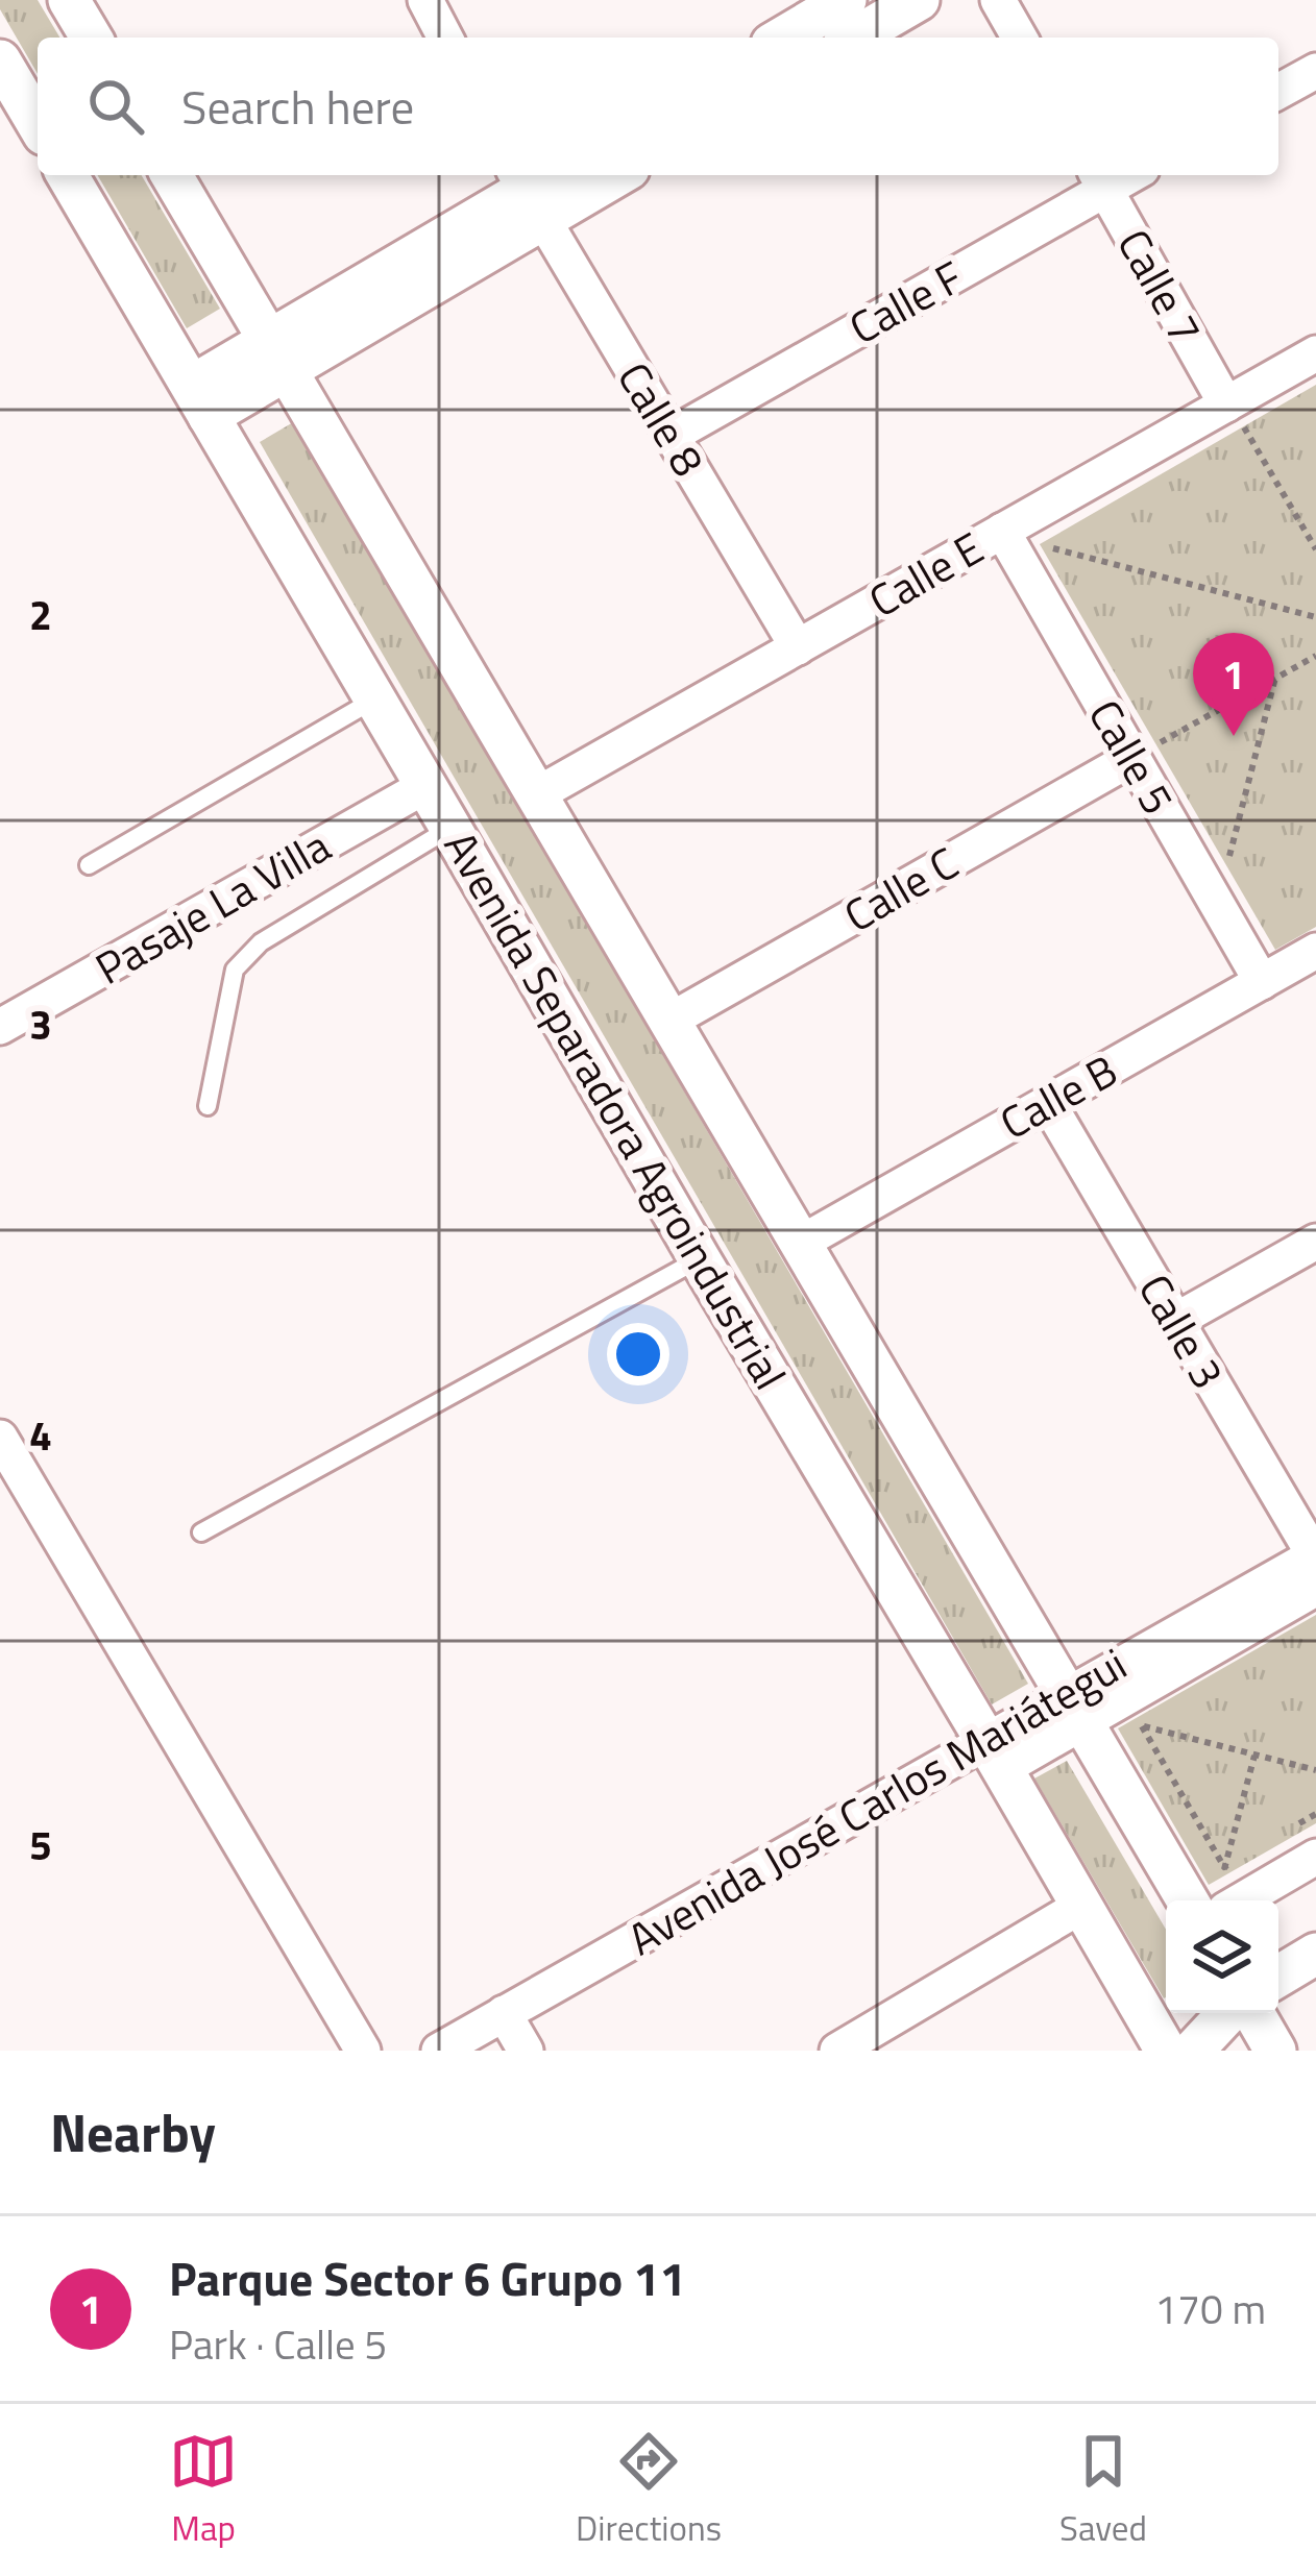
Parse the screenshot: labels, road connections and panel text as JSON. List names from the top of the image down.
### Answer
{
  "streets": {
    "street": [
      "Calle 7",
      "Calle F",
      "Calle 8",
      "Calle E",
      "Calle 5",
      "Calle C",
      "Pasaje La Villa",
      "Calle B",
      "Avenida Separadora Agroindustrial",
      "Calle 3",
      "Avenida José Carlos Mariátegui"
    ]
  },
  "crossings": [
    ["Calle 7", "Calle F"],
    ["Calle 7", "Calle E"],
    ["Calle F", "Calle 8"],
    ["Calle 8", "Calle E"],
    ["Calle E", "Calle 5"],
    ["Calle E", "Avenida Separadora Agroindustrial"],
    ["Calle 5", "Calle C"],
    ["Calle 5", "Calle B"],
    ["Calle C", "Avenida Separadora Agroindustrial"],
    ["Pasaje La Villa", "Avenida Separadora Agroindustrial"],
    ["Calle B", "Avenida Separadora Agroindustrial"],
    ["Calle B", "Calle 3"],
    ["Avenida Separadora Agroindustrial", "Avenida José Carlos Mariátegui"],
    ["Calle 3", "Avenida José Carlos Mariátegui"]
  ],
  "page": {
    "search": "Search here",
    "pins": "1",
    "heading": "Nearby",
    "list": [
      {
        "mark": "1",
        "name": "Parque Sector 6 Grupo 11",
        "note": "Park · Calle 5",
        "value": "170 m"
      }
    ],
    "nav": ["Map", "Directions", "Saved"]
  },
  "grid": {
    "rows": [
      "2",
      "3",
      "4",
      "5"
    ]
  }
}
